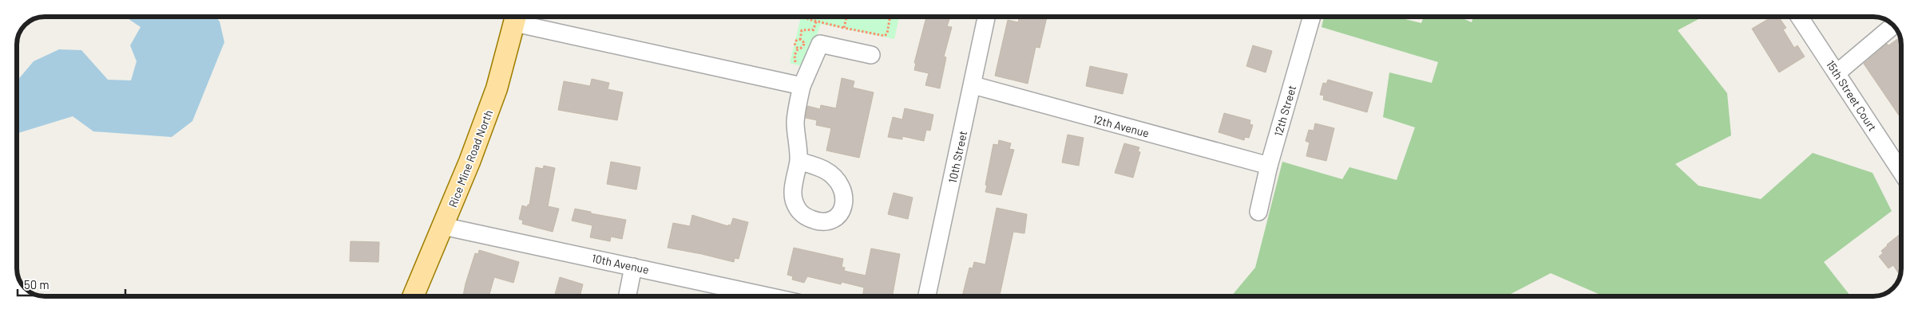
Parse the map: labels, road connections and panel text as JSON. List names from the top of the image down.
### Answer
{
  "streets": {
    "main road": ["Rice Mine Road North"],
    "street": [
      "15th Street Court",
      "12th Street",
      "12th Avenue",
      "10th Street",
      "10th Avenue"
    ]
  },
  "crossings": [
    ["12th Street", "12th Avenue"],
    ["12th Avenue", "10th Street"],
    ["Rice Mine Road North", "10th Avenue"]
  ],
  "scale_bar": "50 m"
}
